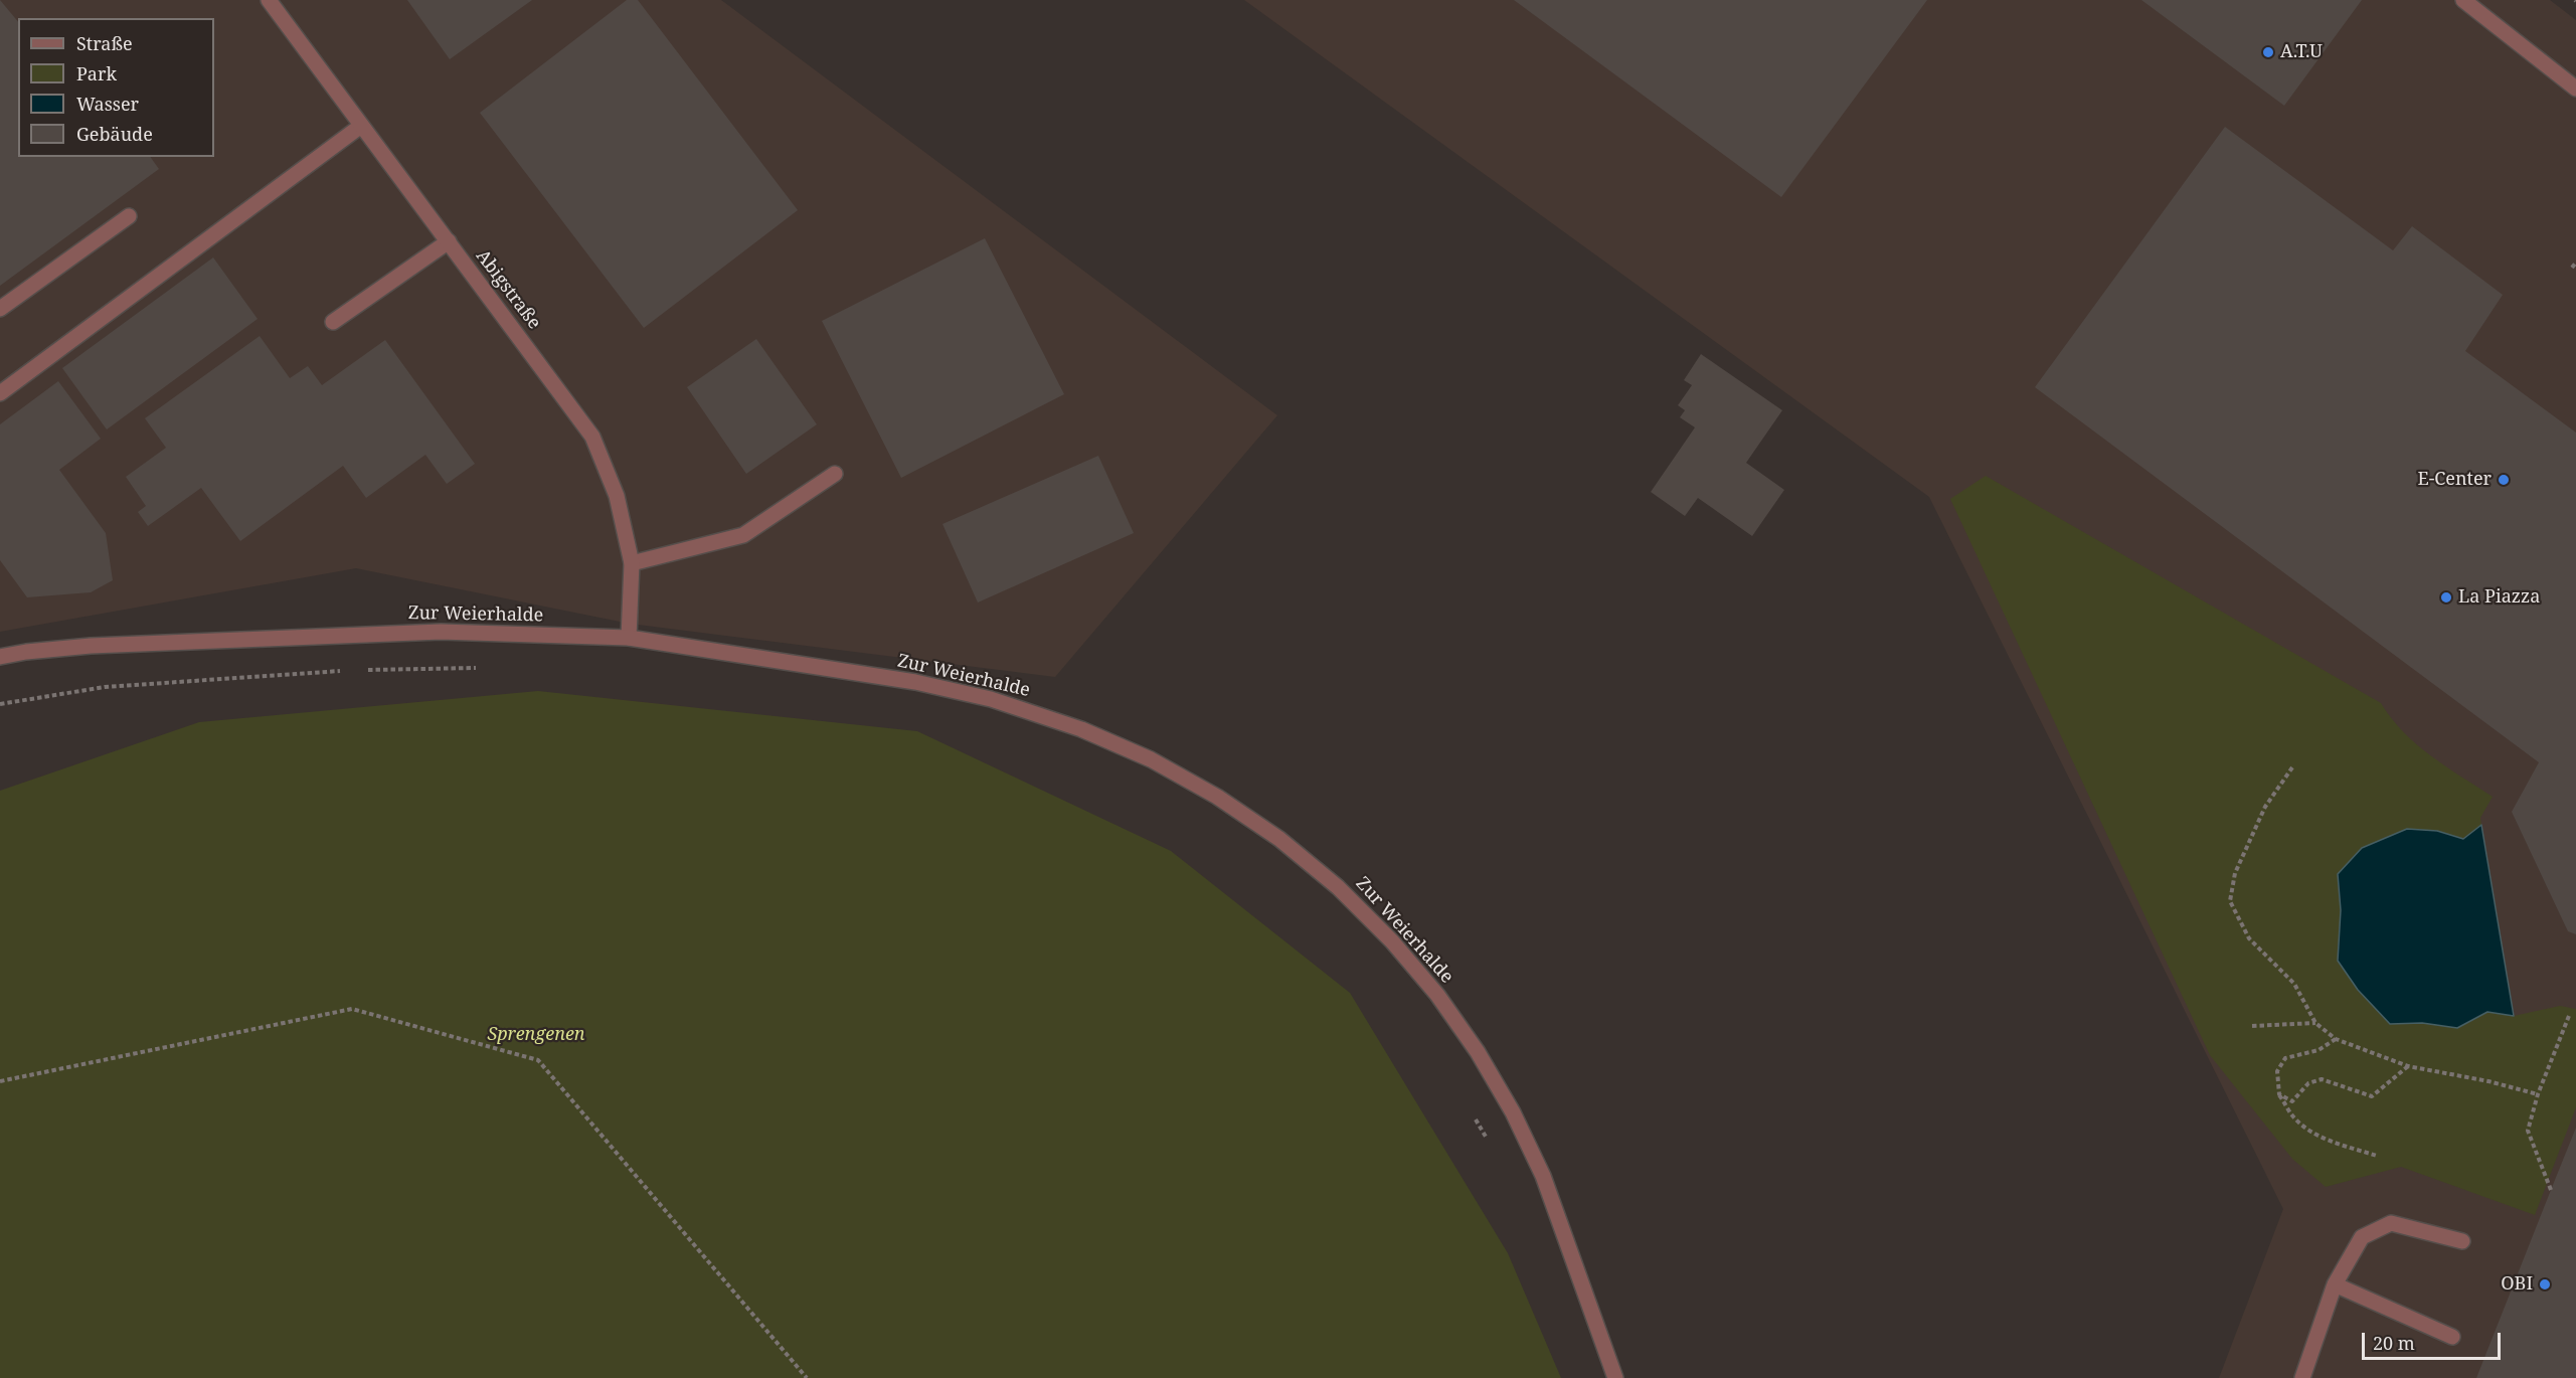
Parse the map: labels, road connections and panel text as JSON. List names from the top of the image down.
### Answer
{
  "streets": {
    "street": ["Abigstraße", "Zur Weierhalde"]
  },
  "crossings": [
    ["Abigstraße", "Zur Weierhalde"]
  ],
  "parks": ["Sprengenen"],
  "places": [
    "A.T.U",
    "E-Center",
    "La Piazza",
    "OBI"
  ],
  "legend": [
    "Straße",
    "Park",
    "Wasser",
    "Gebäude"
  ],
  "scale_bar": "20 m"
}
